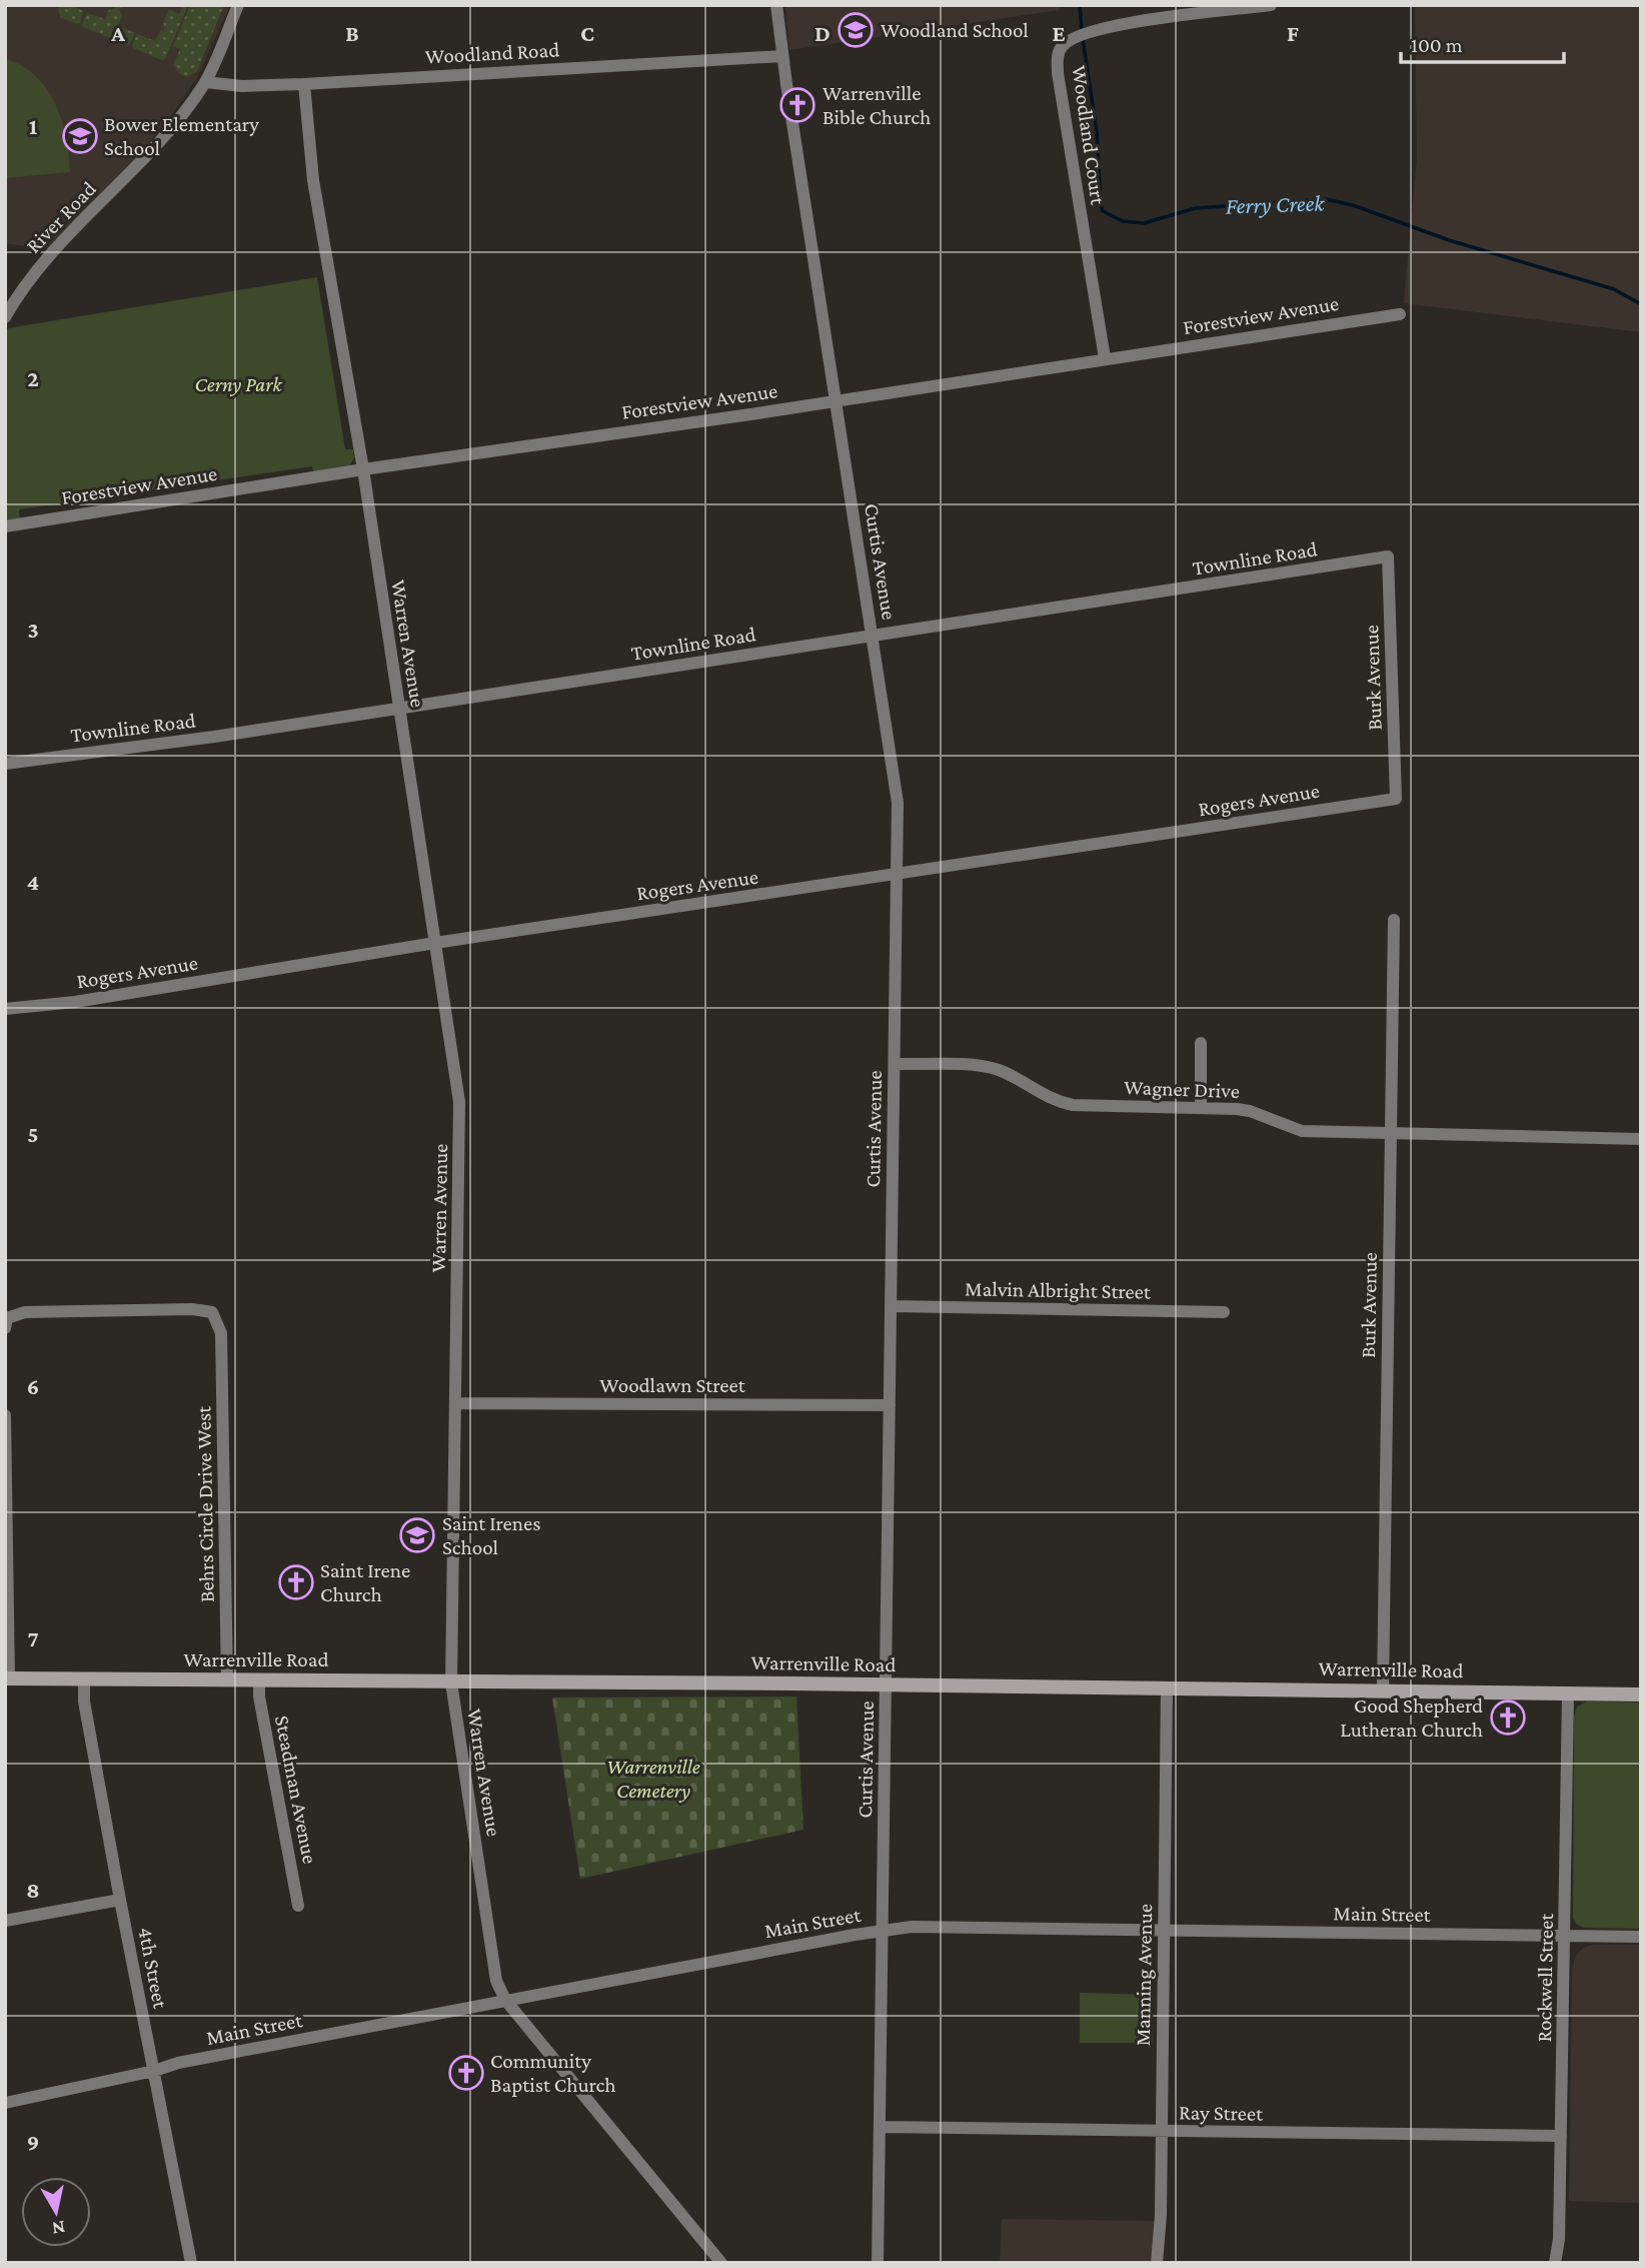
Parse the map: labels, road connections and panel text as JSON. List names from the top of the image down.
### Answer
{
  "streets": {
    "main road": ["Warrenville Road"],
    "street": [
      "Woodland Road",
      "Woodland Court",
      "River Road",
      "Forestview Avenue",
      "Townline Road",
      "Curtis Avenue",
      "Warren Avenue",
      "Burk Avenue",
      "Rogers Avenue",
      "Wagner Drive",
      "Malvin Albright Street",
      "Woodlawn Street",
      "Behrs Circle Drive West",
      "Steadman Avenue",
      "Main Street",
      "4th Street",
      "Manning Avenue",
      "Rockwell Street",
      "Ray Street"
    ]
  },
  "crossings": [
    ["Woodland Road", "River Road"],
    ["Woodland Road", "Curtis Avenue"],
    ["Woodland Road", "Warren Avenue"],
    ["Woodland Court", "Forestview Avenue"],
    ["Forestview Avenue", "Curtis Avenue"],
    ["Forestview Avenue", "Warren Avenue"],
    ["Townline Road", "Curtis Avenue"],
    ["Townline Road", "Warren Avenue"],
    ["Townline Road", "Burk Avenue"],
    ["Curtis Avenue", "Rogers Avenue"],
    ["Curtis Avenue", "Wagner Drive"],
    ["Curtis Avenue", "Malvin Albright Street"],
    ["Curtis Avenue", "Woodlawn Street"],
    ["Curtis Avenue", "Warrenville Road"],
    ["Curtis Avenue", "Main Street"],
    ["Curtis Avenue", "Ray Street"],
    ["Warren Avenue", "Rogers Avenue"],
    ["Warren Avenue", "Woodlawn Street"],
    ["Warren Avenue", "Warrenville Road"],
    ["Warren Avenue", "Main Street"],
    ["Burk Avenue", "Rogers Avenue"],
    ["Burk Avenue", "Wagner Drive"],
    ["Burk Avenue", "Warrenville Road"],
    ["Behrs Circle Drive West", "Warrenville Road"],
    ["Warrenville Road", "Steadman Avenue"],
    ["Warrenville Road", "4th Street"],
    ["Warrenville Road", "Manning Avenue"],
    ["Warrenville Road", "Rockwell Street"],
    ["Main Street", "4th Street"],
    ["Main Street", "Manning Avenue"],
    ["Main Street", "Rockwell Street"],
    ["Manning Avenue", "Ray Street"],
    ["Rockwell Street", "Ray Street"]
  ],
  "water": ["Ferry Creek"],
  "parks": ["Cerny Park", "Warrenville Cemetery"],
  "places": {
    "school or university": ["Woodland School", "Bower Elementary School", "Saint Irenes School"],
    "church": [
      "Warrenville Bible Church",
      "Saint Irene Church",
      "Good Shepherd Lutheran Church",
      "Community Baptist Church"
    ]
  },
  "scale_bar": "100 m",
  "north": "bottom",
  "grid": {
    "columns": [
      "A",
      "B",
      "C",
      "D",
      "E",
      "F"
    ],
    "rows": [
      "1",
      "2",
      "3",
      "4",
      "5",
      "6",
      "7",
      "8",
      "9"
    ]
  }
}
